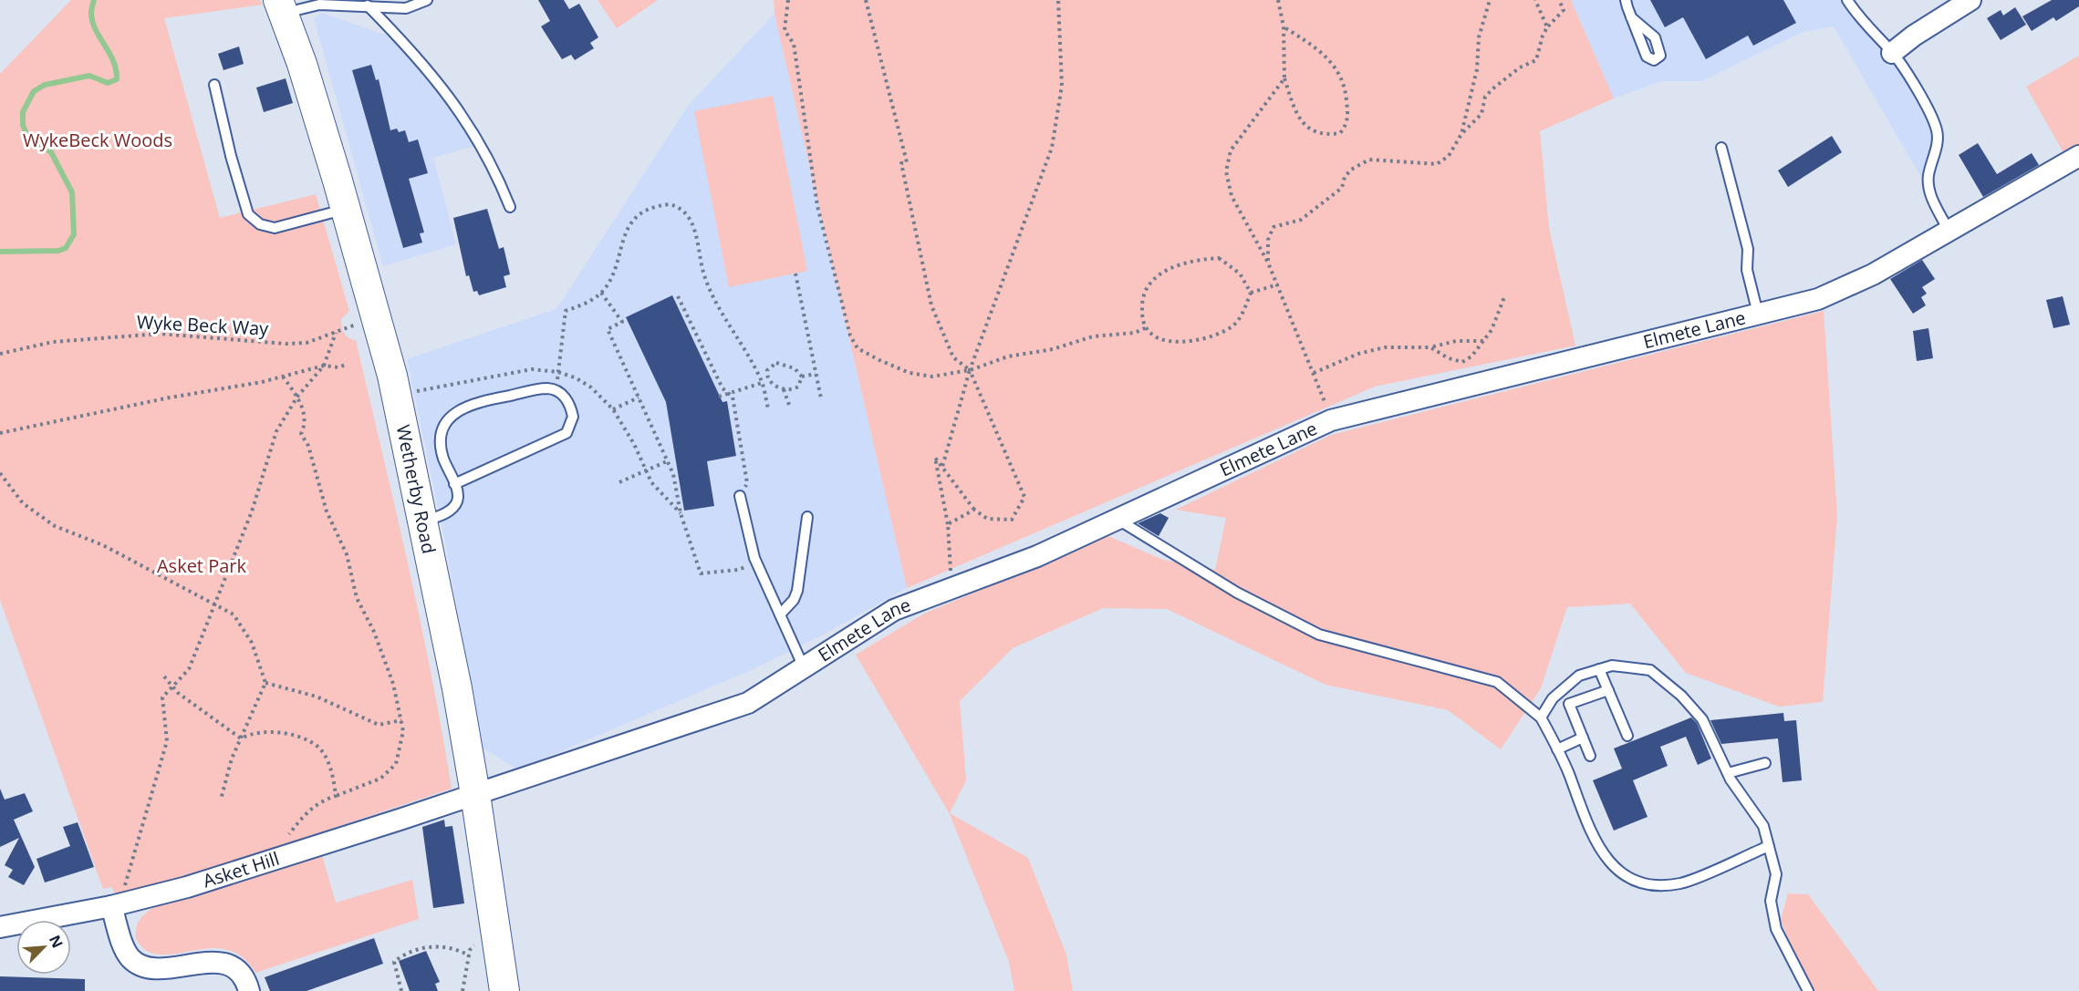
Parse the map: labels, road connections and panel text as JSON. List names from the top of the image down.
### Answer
{
  "streets": {
    "street": ["Elmete Lane", "Wetherby Road", "Asket Hill"],
    "path": ["Wyke Beck Way"]
  },
  "crossings": [
    ["Elmete Lane", "Wetherby Road"],
    ["Elmete Lane", "Asket Hill"],
    ["Wetherby Road", "Asket Hill"]
  ],
  "parks": ["WykeBeck Woods", "Asket Park"],
  "north": "top right"
}
